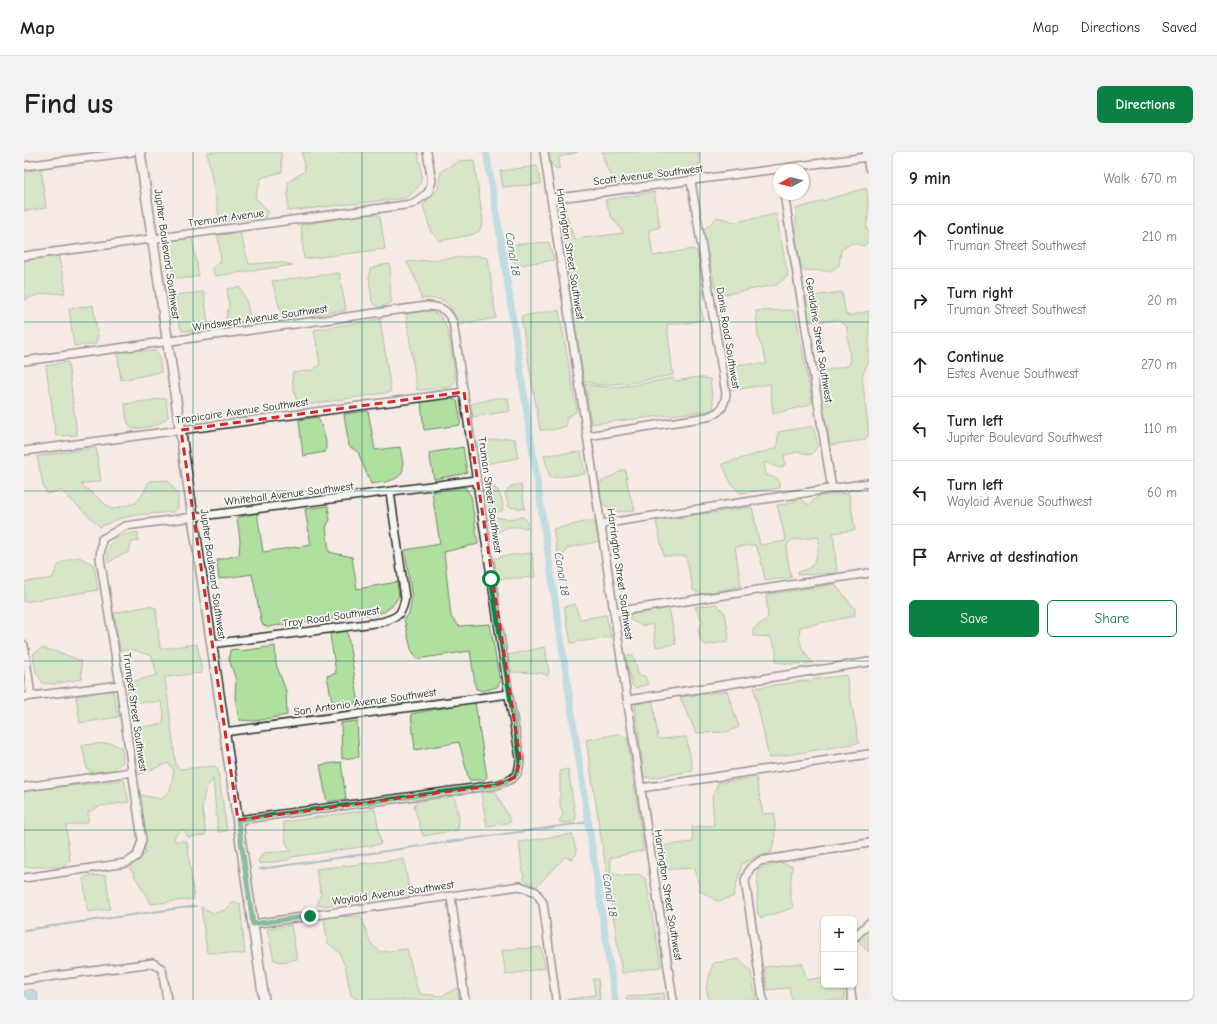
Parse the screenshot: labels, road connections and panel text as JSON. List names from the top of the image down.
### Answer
{
  "streets": {
    "street": [
      "Scott Avenue Southwest",
      "Tremont Avenue",
      "Jupiter Boulevard Southwest",
      "Harrington Street Southwest",
      "Windswept Avenue Southwest",
      "Danis Road Southwest",
      "Geraldine Street Southwest",
      "Tropicaire Avenue Southwest",
      "Whitehall Avenue Southwest",
      "Truman Street Southwest",
      "Troy Road Southwest",
      "San Antonio Avenue Southwest",
      "Trumpet Street Southwest",
      "Waylaid Avenue Southwest"
    ]
  },
  "crossings": [
    ["Scott Avenue Southwest", "Harrington Street Southwest"],
    ["Scott Avenue Southwest", "Danis Road Southwest"],
    ["Tremont Avenue", "Jupiter Boulevard Southwest"],
    ["Jupiter Boulevard Southwest", "Windswept Avenue Southwest"],
    ["Jupiter Boulevard Southwest", "Tropicaire Avenue Southwest"],
    ["Jupiter Boulevard Southwest", "Whitehall Avenue Southwest"],
    ["Jupiter Boulevard Southwest", "Truman Street Southwest"],
    ["Jupiter Boulevard Southwest", "Troy Road Southwest"],
    ["Jupiter Boulevard Southwest", "San Antonio Avenue Southwest"],
    ["Jupiter Boulevard Southwest", "Waylaid Avenue Southwest"],
    ["Harrington Street Southwest", "Danis Road Southwest"],
    ["Windswept Avenue Southwest", "Truman Street Southwest"],
    ["Tropicaire Avenue Southwest", "Truman Street Southwest"],
    ["Whitehall Avenue Southwest", "Truman Street Southwest"],
    ["Whitehall Avenue Southwest", "Troy Road Southwest"],
    ["Whitehall Avenue Southwest", "Trumpet Street Southwest"],
    ["Truman Street Southwest", "San Antonio Avenue Southwest"]
  ],
  "water": ["Canal 18"],
  "north": "left",
  "page": {
    "header": "Map",
    "nav": ["Map", "Directions", "Saved"],
    "buttons": [
      "Directions",
      ["Save", "Share"]
    ],
    "title": "Find us",
    "heading": ["9 min", "Walk · 670 m"],
    "list": [
      ["Continue", "Truman Street Southwest", "210 m"],
      ["Turn right", "Truman Street Southwest", "20 m"],
      ["Continue", "Estes Avenue Southwest", "270 m"],
      ["Turn left", "Jupiter Boulevard Southwest", "110 m"],
      ["Turn left", "Waylaid Avenue Southwest", "60 m"],
      "Arrive at destination"
    ],
    "map_buttons": ["+", "−"]
  }
}
